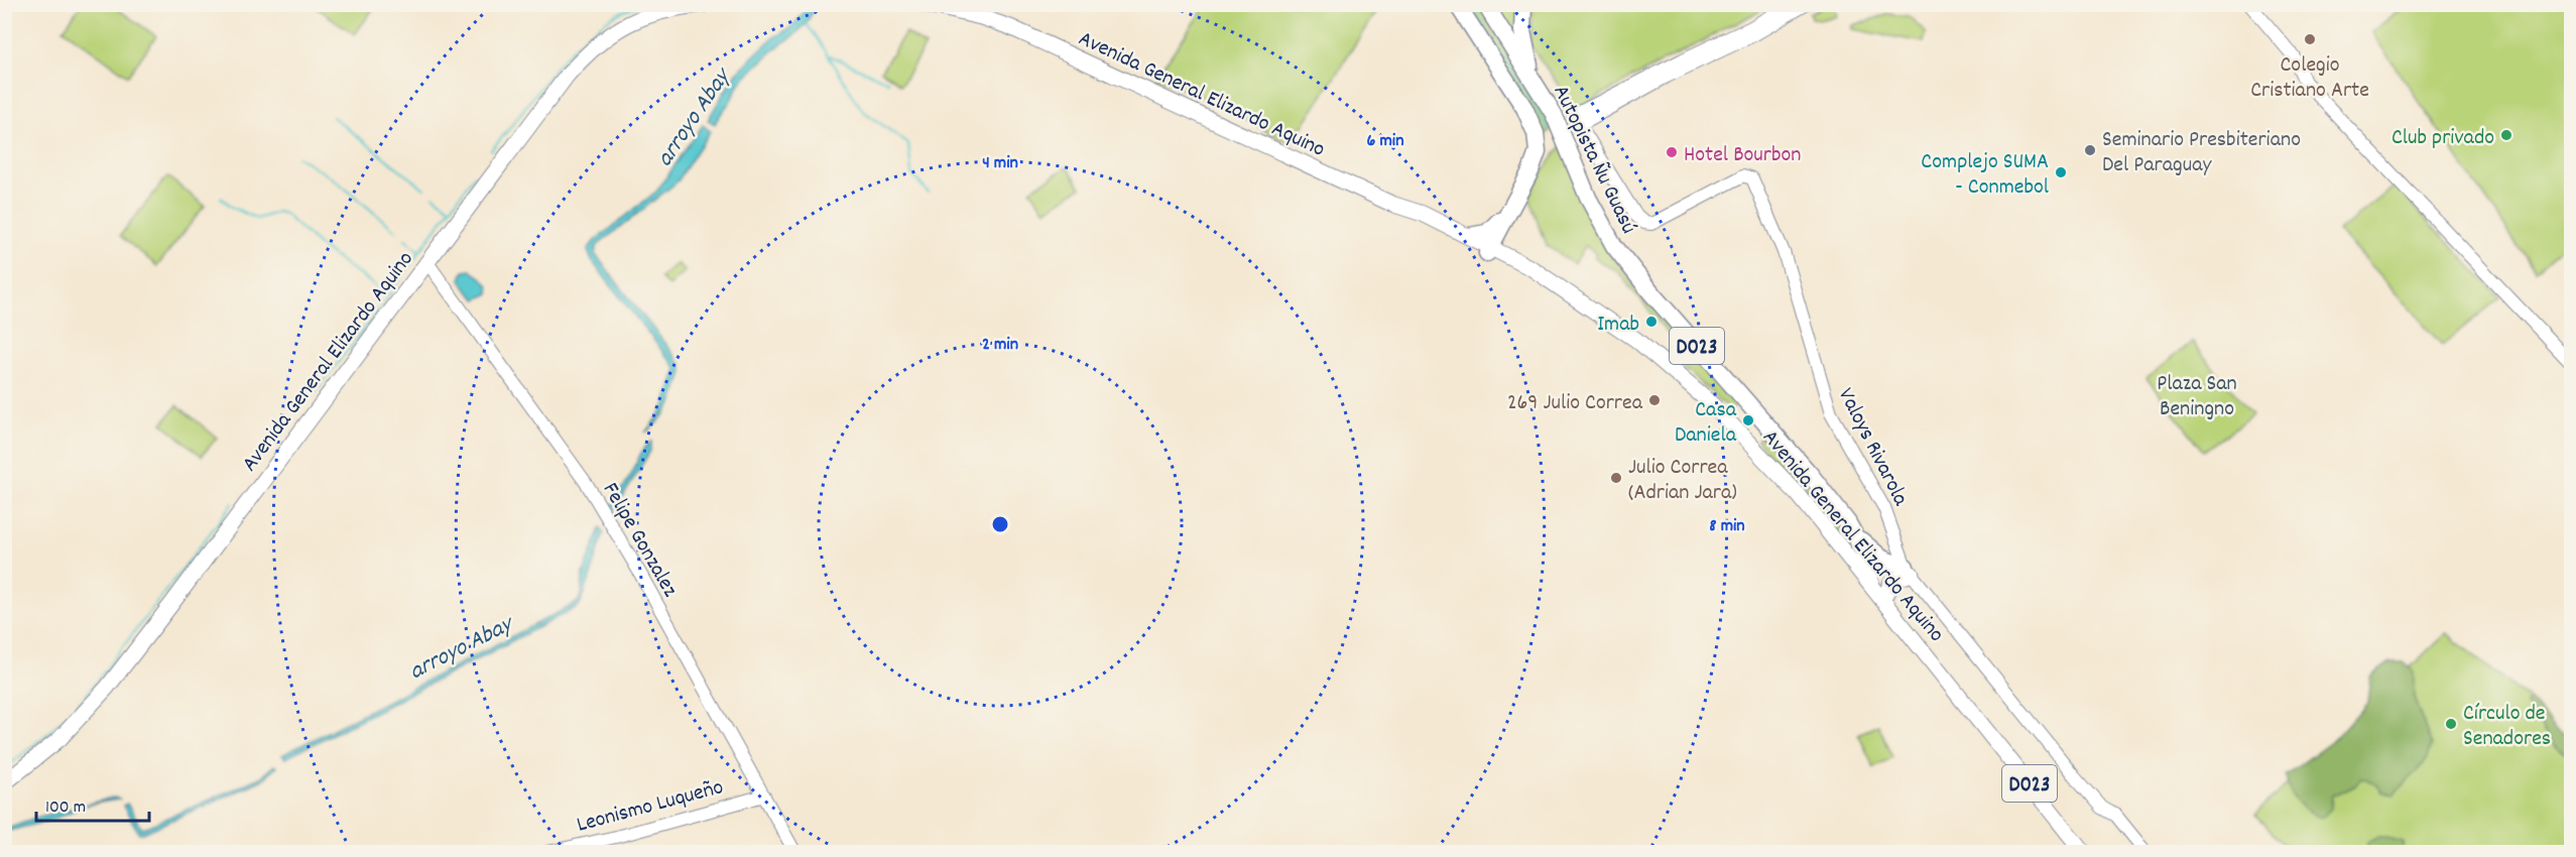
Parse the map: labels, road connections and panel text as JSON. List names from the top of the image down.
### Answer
{
  "streets": {
    "highway": ["Autopista Ñu Guasú", "D023"],
    "main road": ["Avenida General Elizardo Aquino"],
    "street": ["Valoys Rivarola", "Felipe Gonzalez", "Leonismo Luqueño"]
  },
  "crossings": [
    ["Avenida General Elizardo Aquino", "Autopista Ñu Guasú"],
    ["Avenida General Elizardo Aquino", "Felipe Gonzalez"],
    ["Felipe Gonzalez", "Leonismo Luqueño"]
  ],
  "water": ["arroyo Abay"],
  "parks": ["Plaza San Beningno"],
  "places": [
    "Colegio Cristiano Arte",
    "Club privado",
    "Seminario Presbiteriano Del Paraguay",
    "Hotel Bourbon",
    "Complejo SUMA - Conmebol",
    "Imab",
    "269 Julio Correa",
    "Casa Daniela",
    "Julio Correa (Adrian Jara)",
    "Círculo de Senadores"
  ],
  "scale_bar": "100 m",
  "rings": [
    "6 min",
    "4 min",
    "2 min",
    "8 min"
  ]
}
